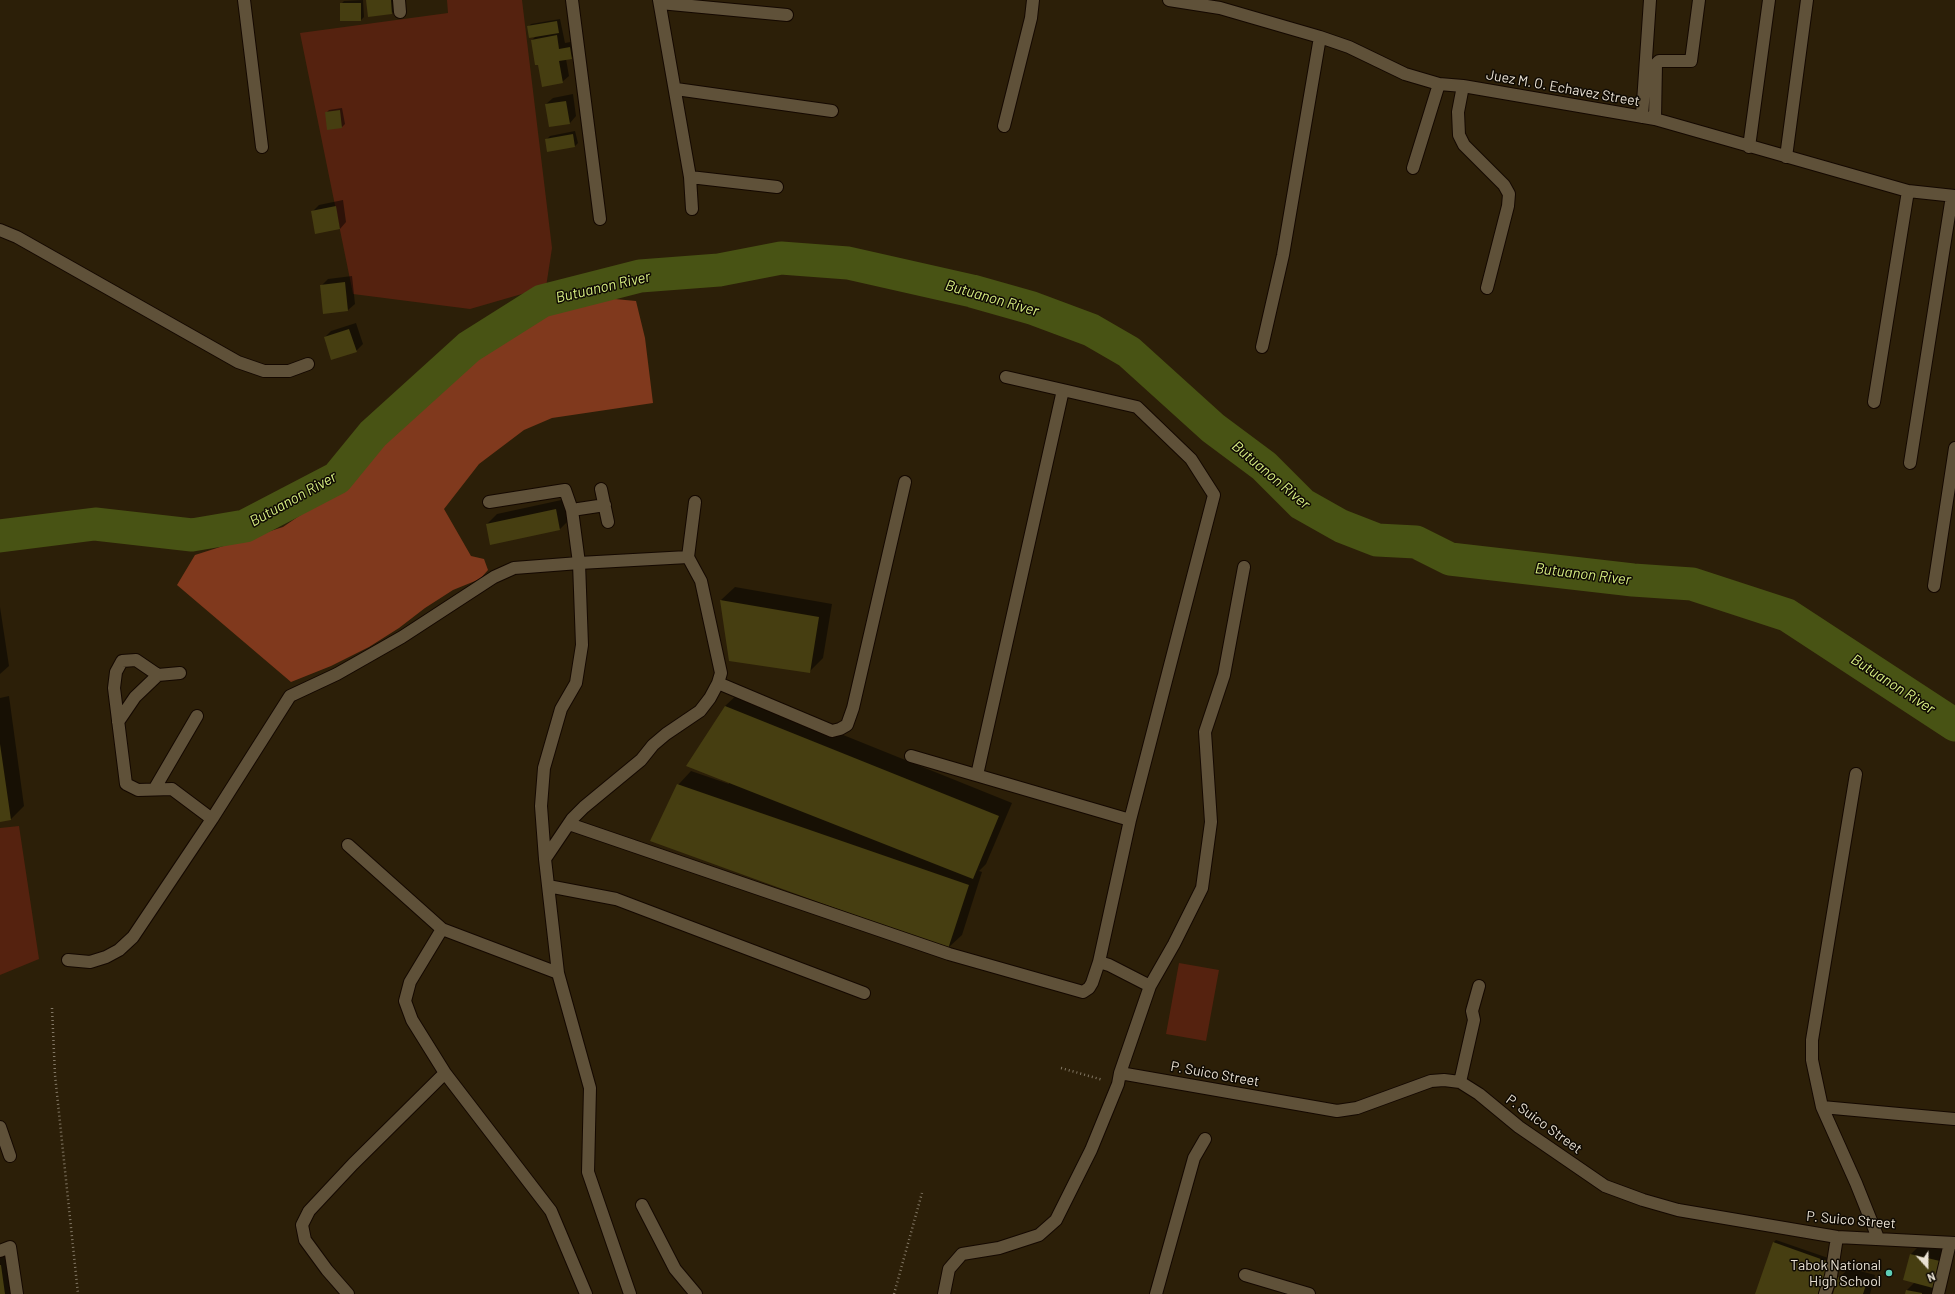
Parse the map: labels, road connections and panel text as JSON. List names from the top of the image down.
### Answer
{
  "streets": {
    "street": ["Juez M. O. Echavez Street", "P. Suico Street"]
  },
  "water": ["Butuanon River"],
  "places": ["Tabok National High School"],
  "north": "bottom"
}
